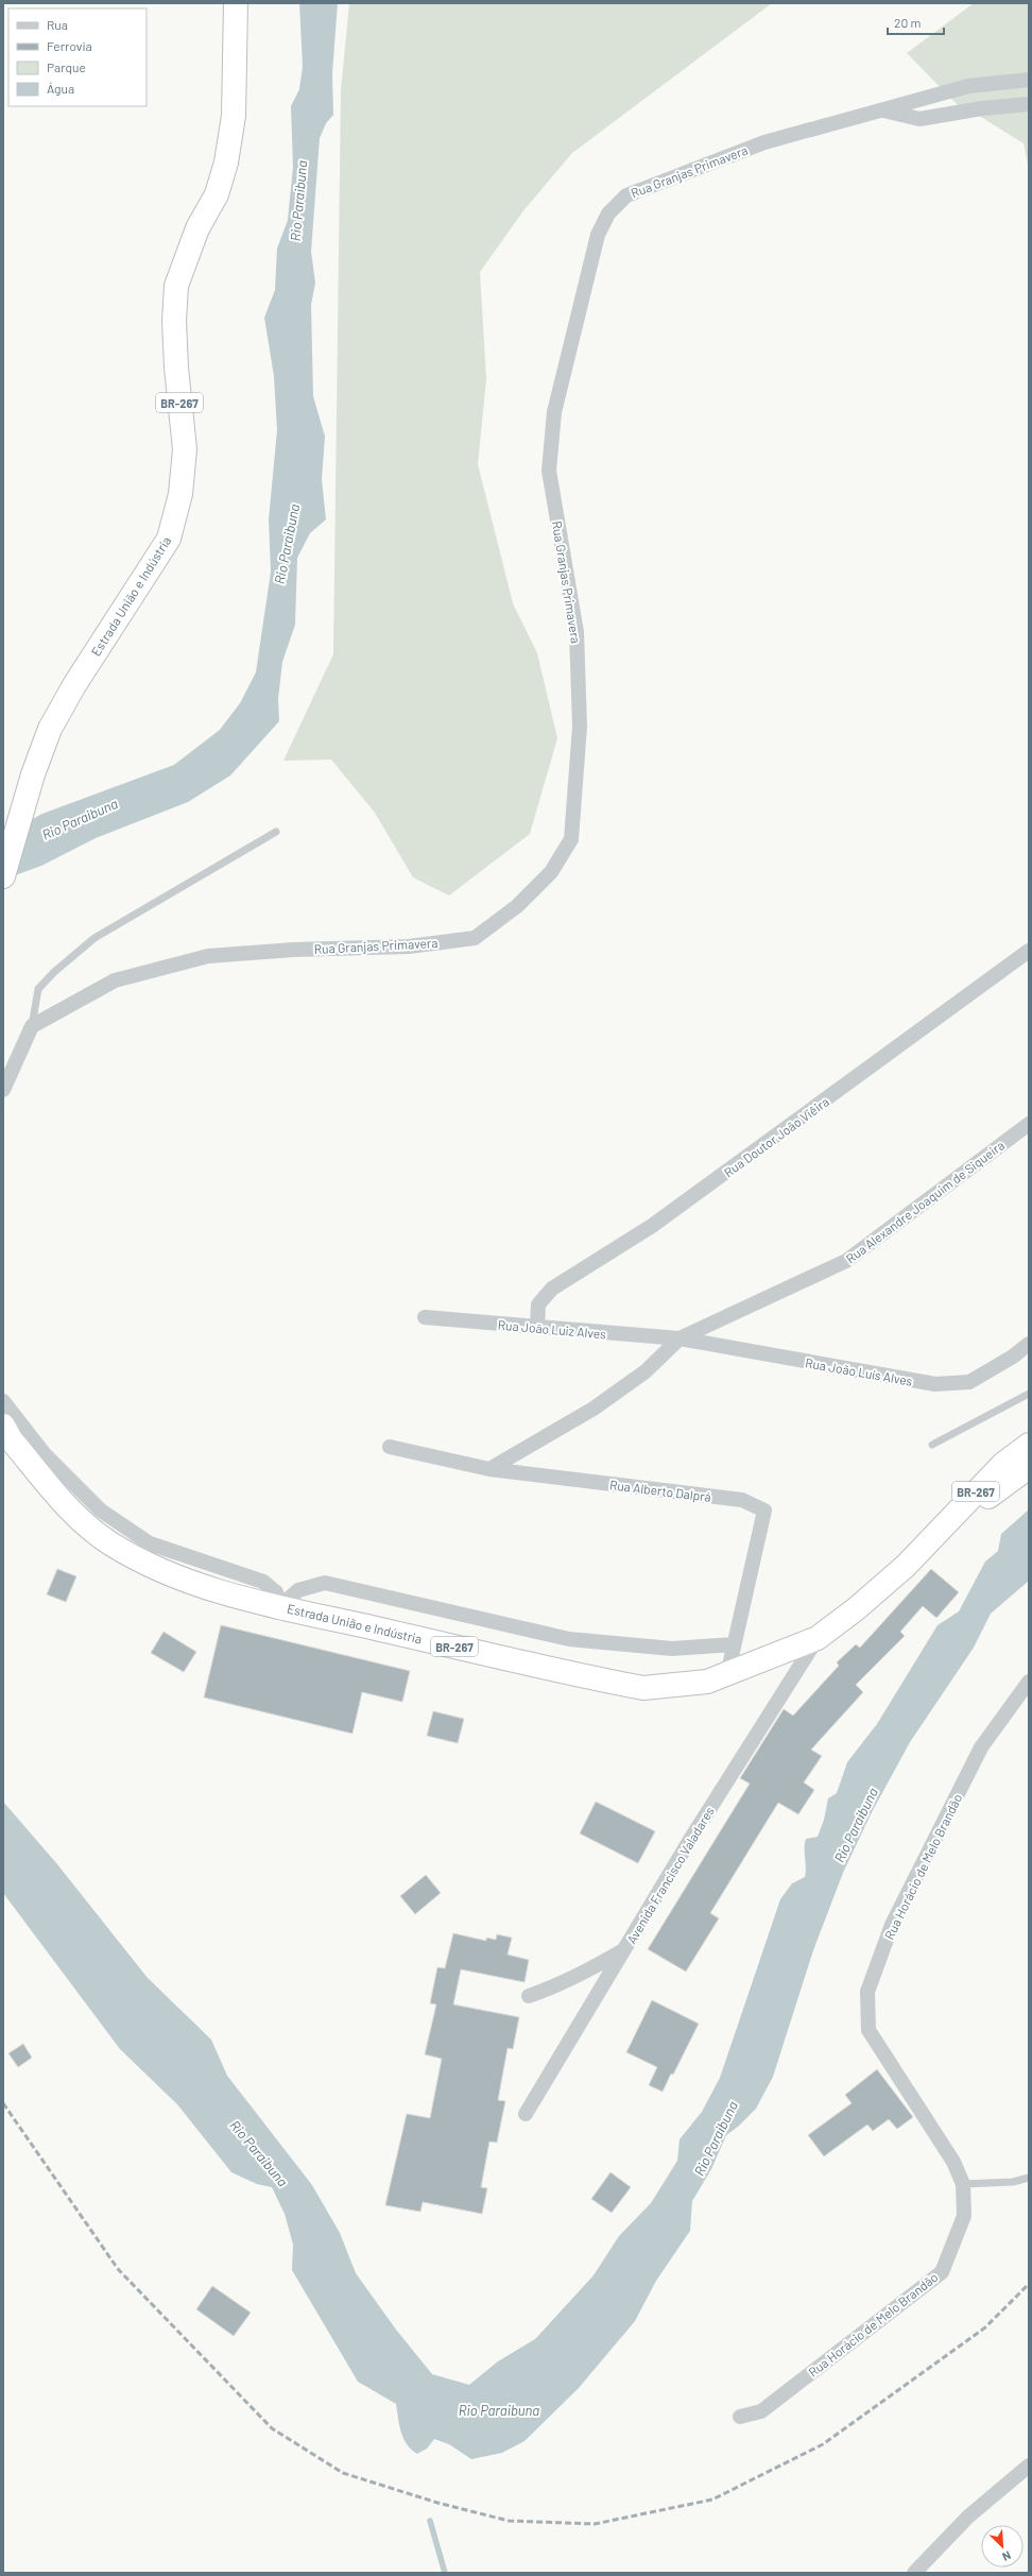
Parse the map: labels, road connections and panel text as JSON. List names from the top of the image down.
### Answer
{
  "streets": {
    "highway": ["BR-267", "Estrada União e Indústria"],
    "street": [
      "Rua Granjas Primavera",
      "Rua Doutor João Viêira",
      "Rua Alexandre Joaquim de Siqueira",
      "Rua Joāo Luiz Alves",
      "Rua João Luís Alves",
      "Rua Alberto Dalprá",
      "Rua Horácio de Melo Brandão",
      "Avenida Francisco Valadares"
    ]
  },
  "crossings": [
    ["BR-267", "Estrada União e Indústria"],
    ["Estrada União e Indústria", "Rua Alberto Dalprá"],
    ["Estrada União e Indústria", "Avenida Francisco Valadares"],
    ["Rua Doutor João Viêira", "Rua Joāo Luiz Alves"],
    ["Rua Alexandre Joaquim de Siqueira", "Rua Joāo Luiz Alves"],
    ["Rua Alexandre Joaquim de Siqueira", "Rua João Luís Alves"],
    ["Rua Joāo Luiz Alves", "Rua João Luís Alves"]
  ],
  "water": ["Rio Paraibuna"],
  "legend": [
    "Rua",
    "Ferrovia",
    "Parque",
    "Água"
  ],
  "scale_bar": "20 m",
  "north": "bottom right"
}
